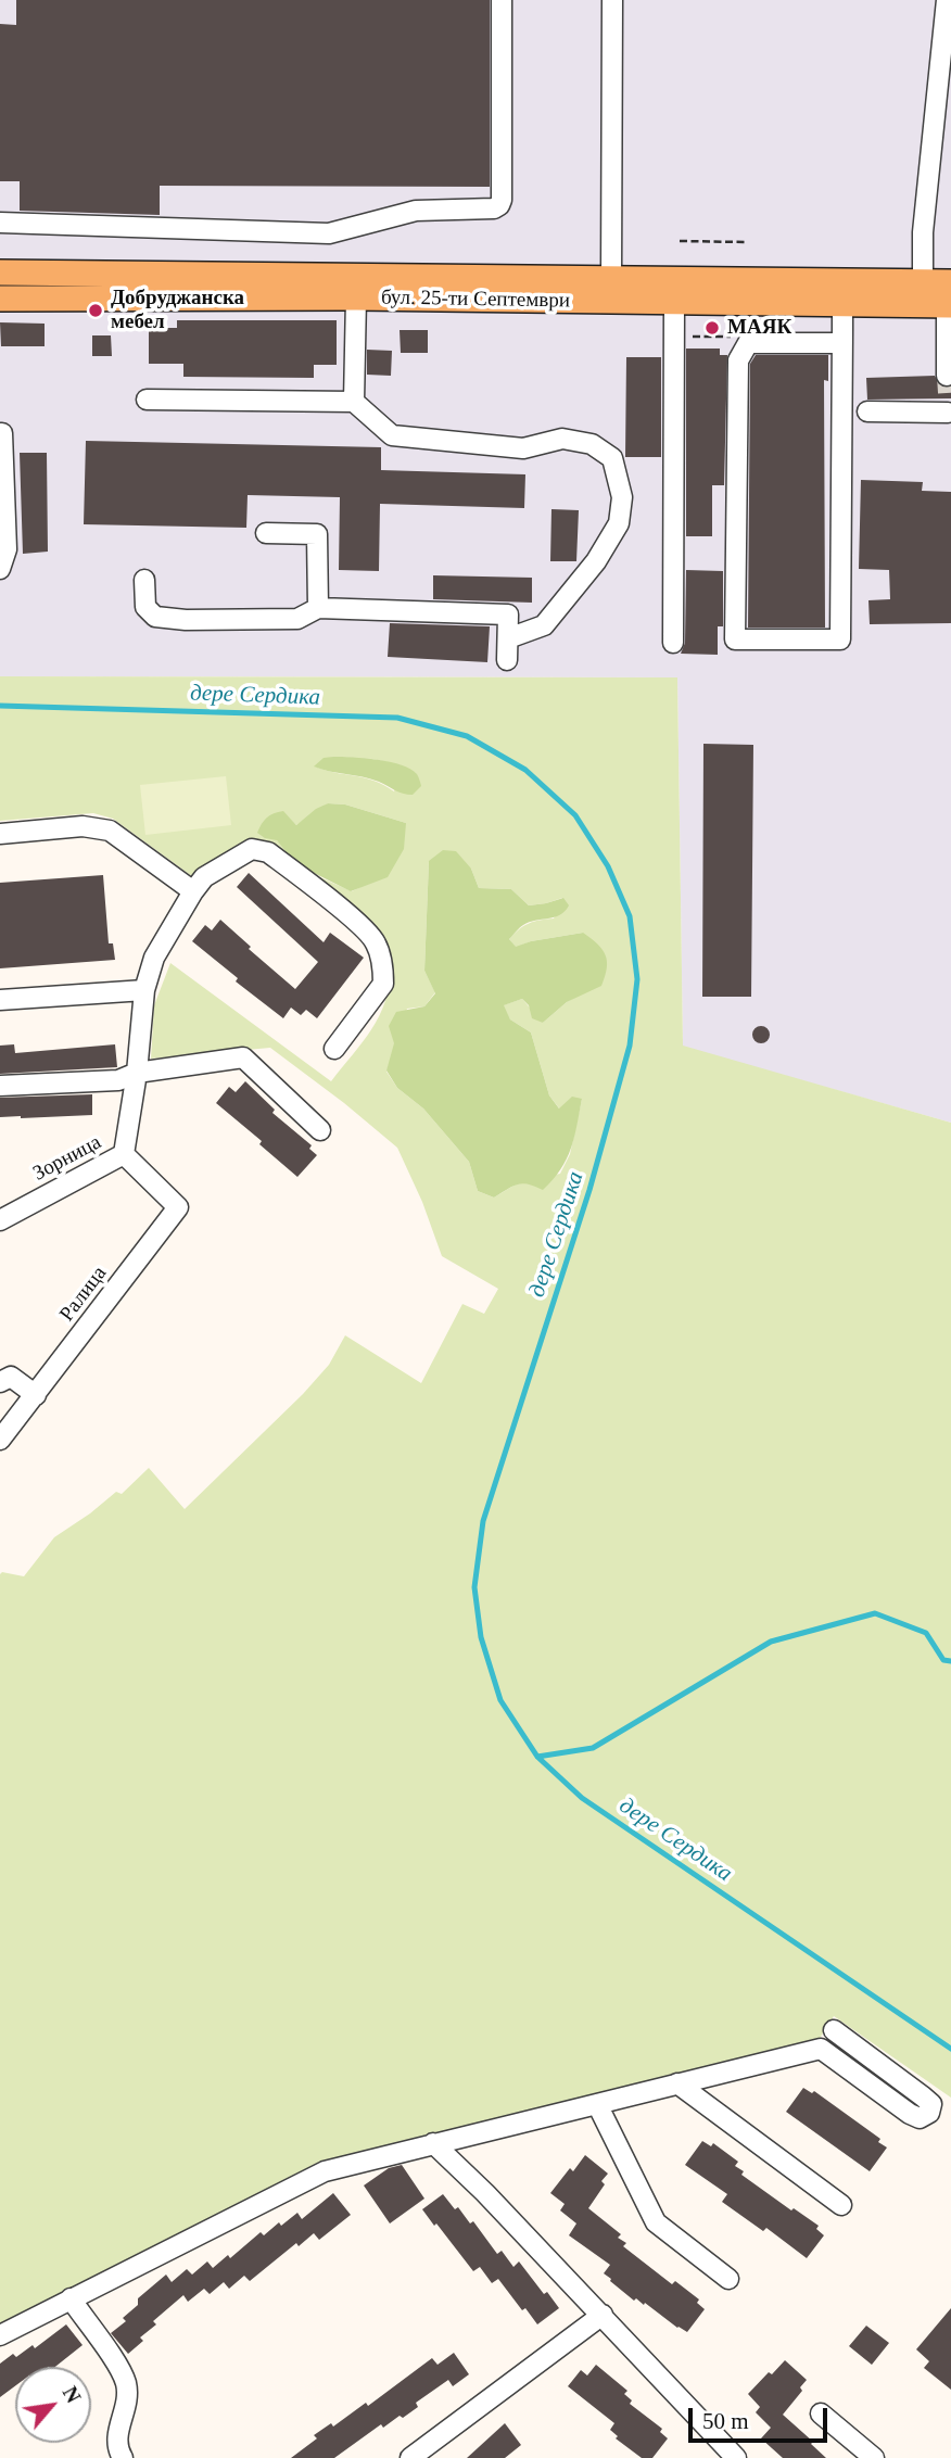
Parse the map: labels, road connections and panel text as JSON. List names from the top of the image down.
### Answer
{
  "streets": {
    "main road": ["бул. 25-ти Септември"],
    "street": ["Зорница", "Ралица"]
  },
  "crossings": [
    ["Зорница", "Ралица"]
  ],
  "water": ["дере Сердика"],
  "places": ["Добруджанска мебел", "МАЯК"],
  "scale_bar": "50 m",
  "north": "top right"
}
